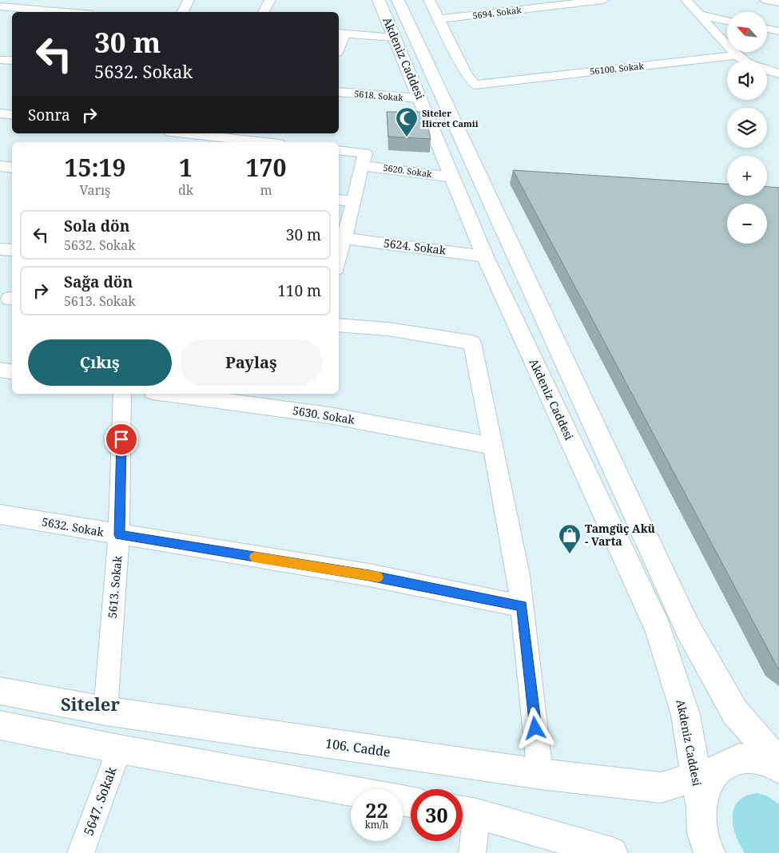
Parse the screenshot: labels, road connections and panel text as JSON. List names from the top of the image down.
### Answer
{
  "streets": {
    "main road": ["Akdeniz Caddesi", "106. Cadde"],
    "street": [
      "5694. Sokak",
      "56100. Sokak",
      "5618. Sokak",
      "5620. Sokak",
      "5624. Sokak",
      "5630. Sokak",
      "5632. Sokak",
      "5613. Sokak",
      "5647. Sokak"
    ]
  },
  "crossings": [
    ["5694. Sokak", "56100. Sokak"],
    ["Akdeniz Caddesi", "5618. Sokak"],
    ["Akdeniz Caddesi", "5620. Sokak"],
    ["Akdeniz Caddesi", "5624. Sokak"],
    ["Akdeniz Caddesi", "106. Cadde"],
    ["5632. Sokak", "5613. Sokak"],
    ["5613. Sokak", "106. Cadde"]
  ],
  "districts": ["Siteler"],
  "places": {
    "mosque": ["Siteler Hicret Camii"],
    "shop": ["Tamgüç Akü - Varta"]
  },
  "north": "top left",
  "page": {
    "map_buttons": ["+", "−"],
    "turn": ["30 m", "5632. Sokak"],
    "then": "Sonra",
    "eta": [
      "15:19",
      "Varış",
      "1",
      "dk",
      "170",
      "m"
    ],
    "list": [
      {
        "name": "Sola dön",
        "note": "5632. Sokak",
        "value": "30 m"
      },
      {
        "name": "Sağa dön",
        "note": "5613. Sokak",
        "value": "110 m"
      }
    ],
    "buttons": ["Çıkış", "Paylaş"],
    "speed": "22 km/h",
    "limit": "30"
  }
}
